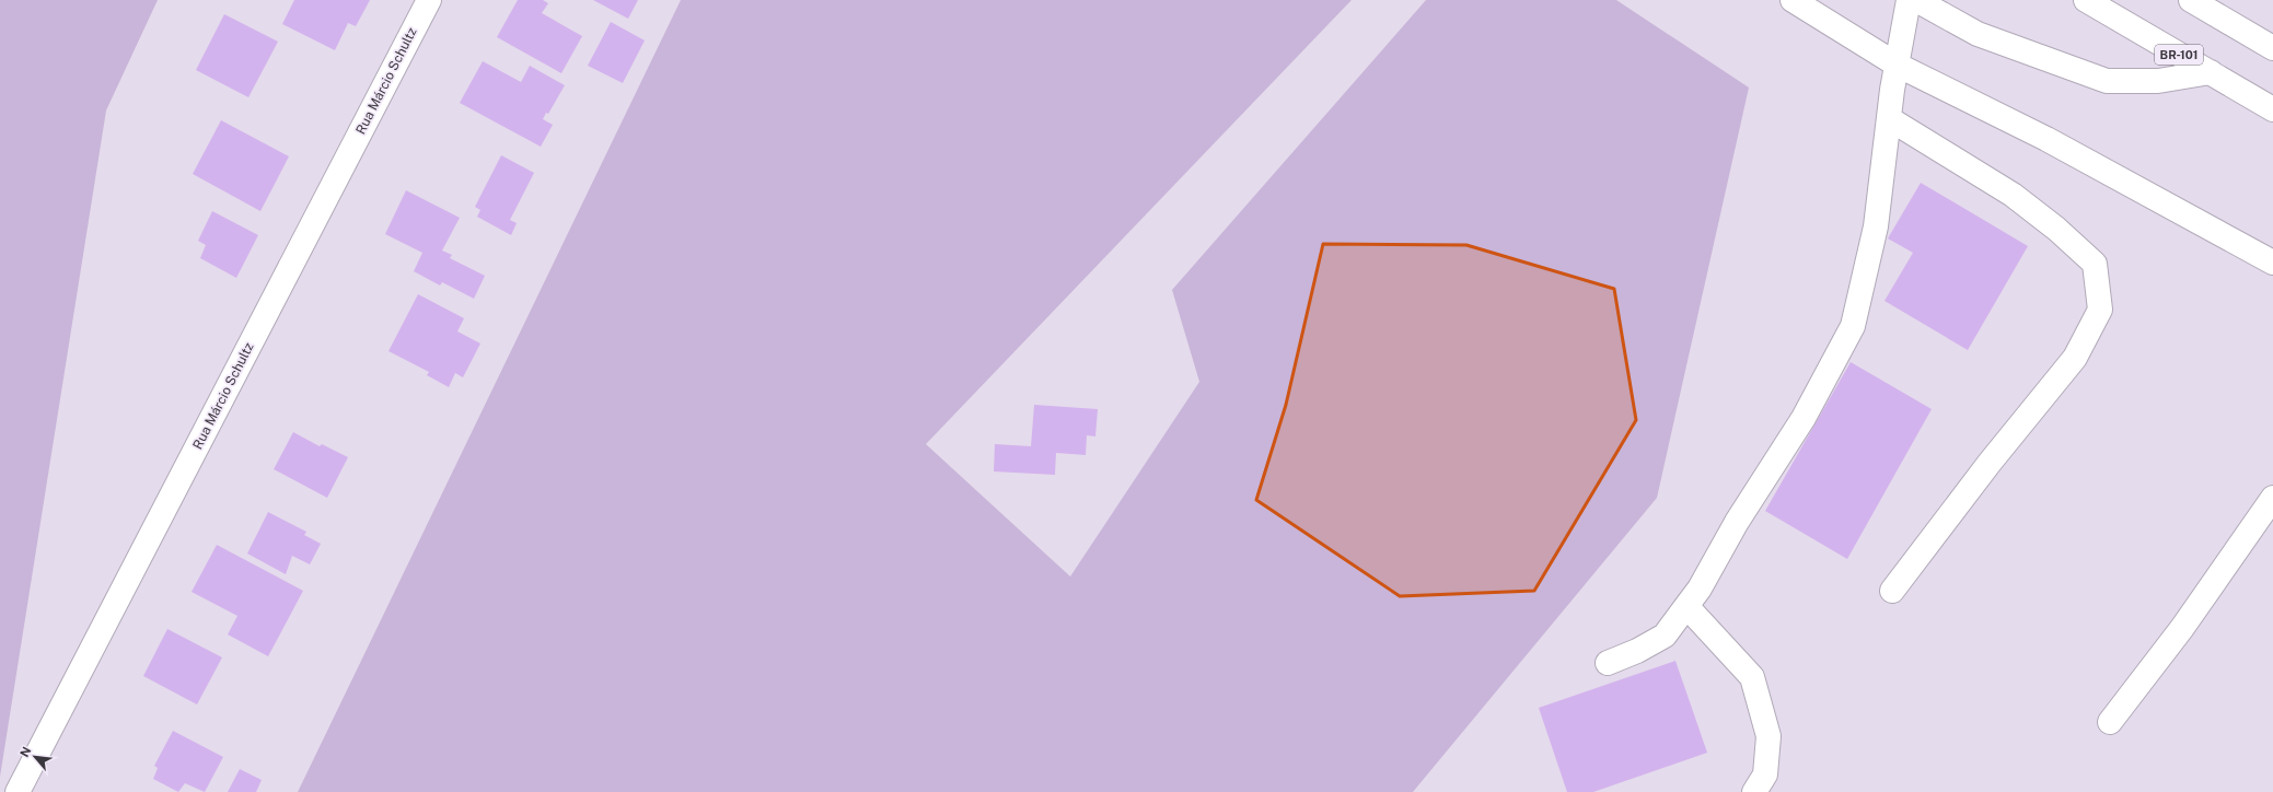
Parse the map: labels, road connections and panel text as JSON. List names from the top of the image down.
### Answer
{
  "streets": {
    "main road": ["BR-101", "Rua Márcio Schultz"]
  },
  "north": "top left"
}
